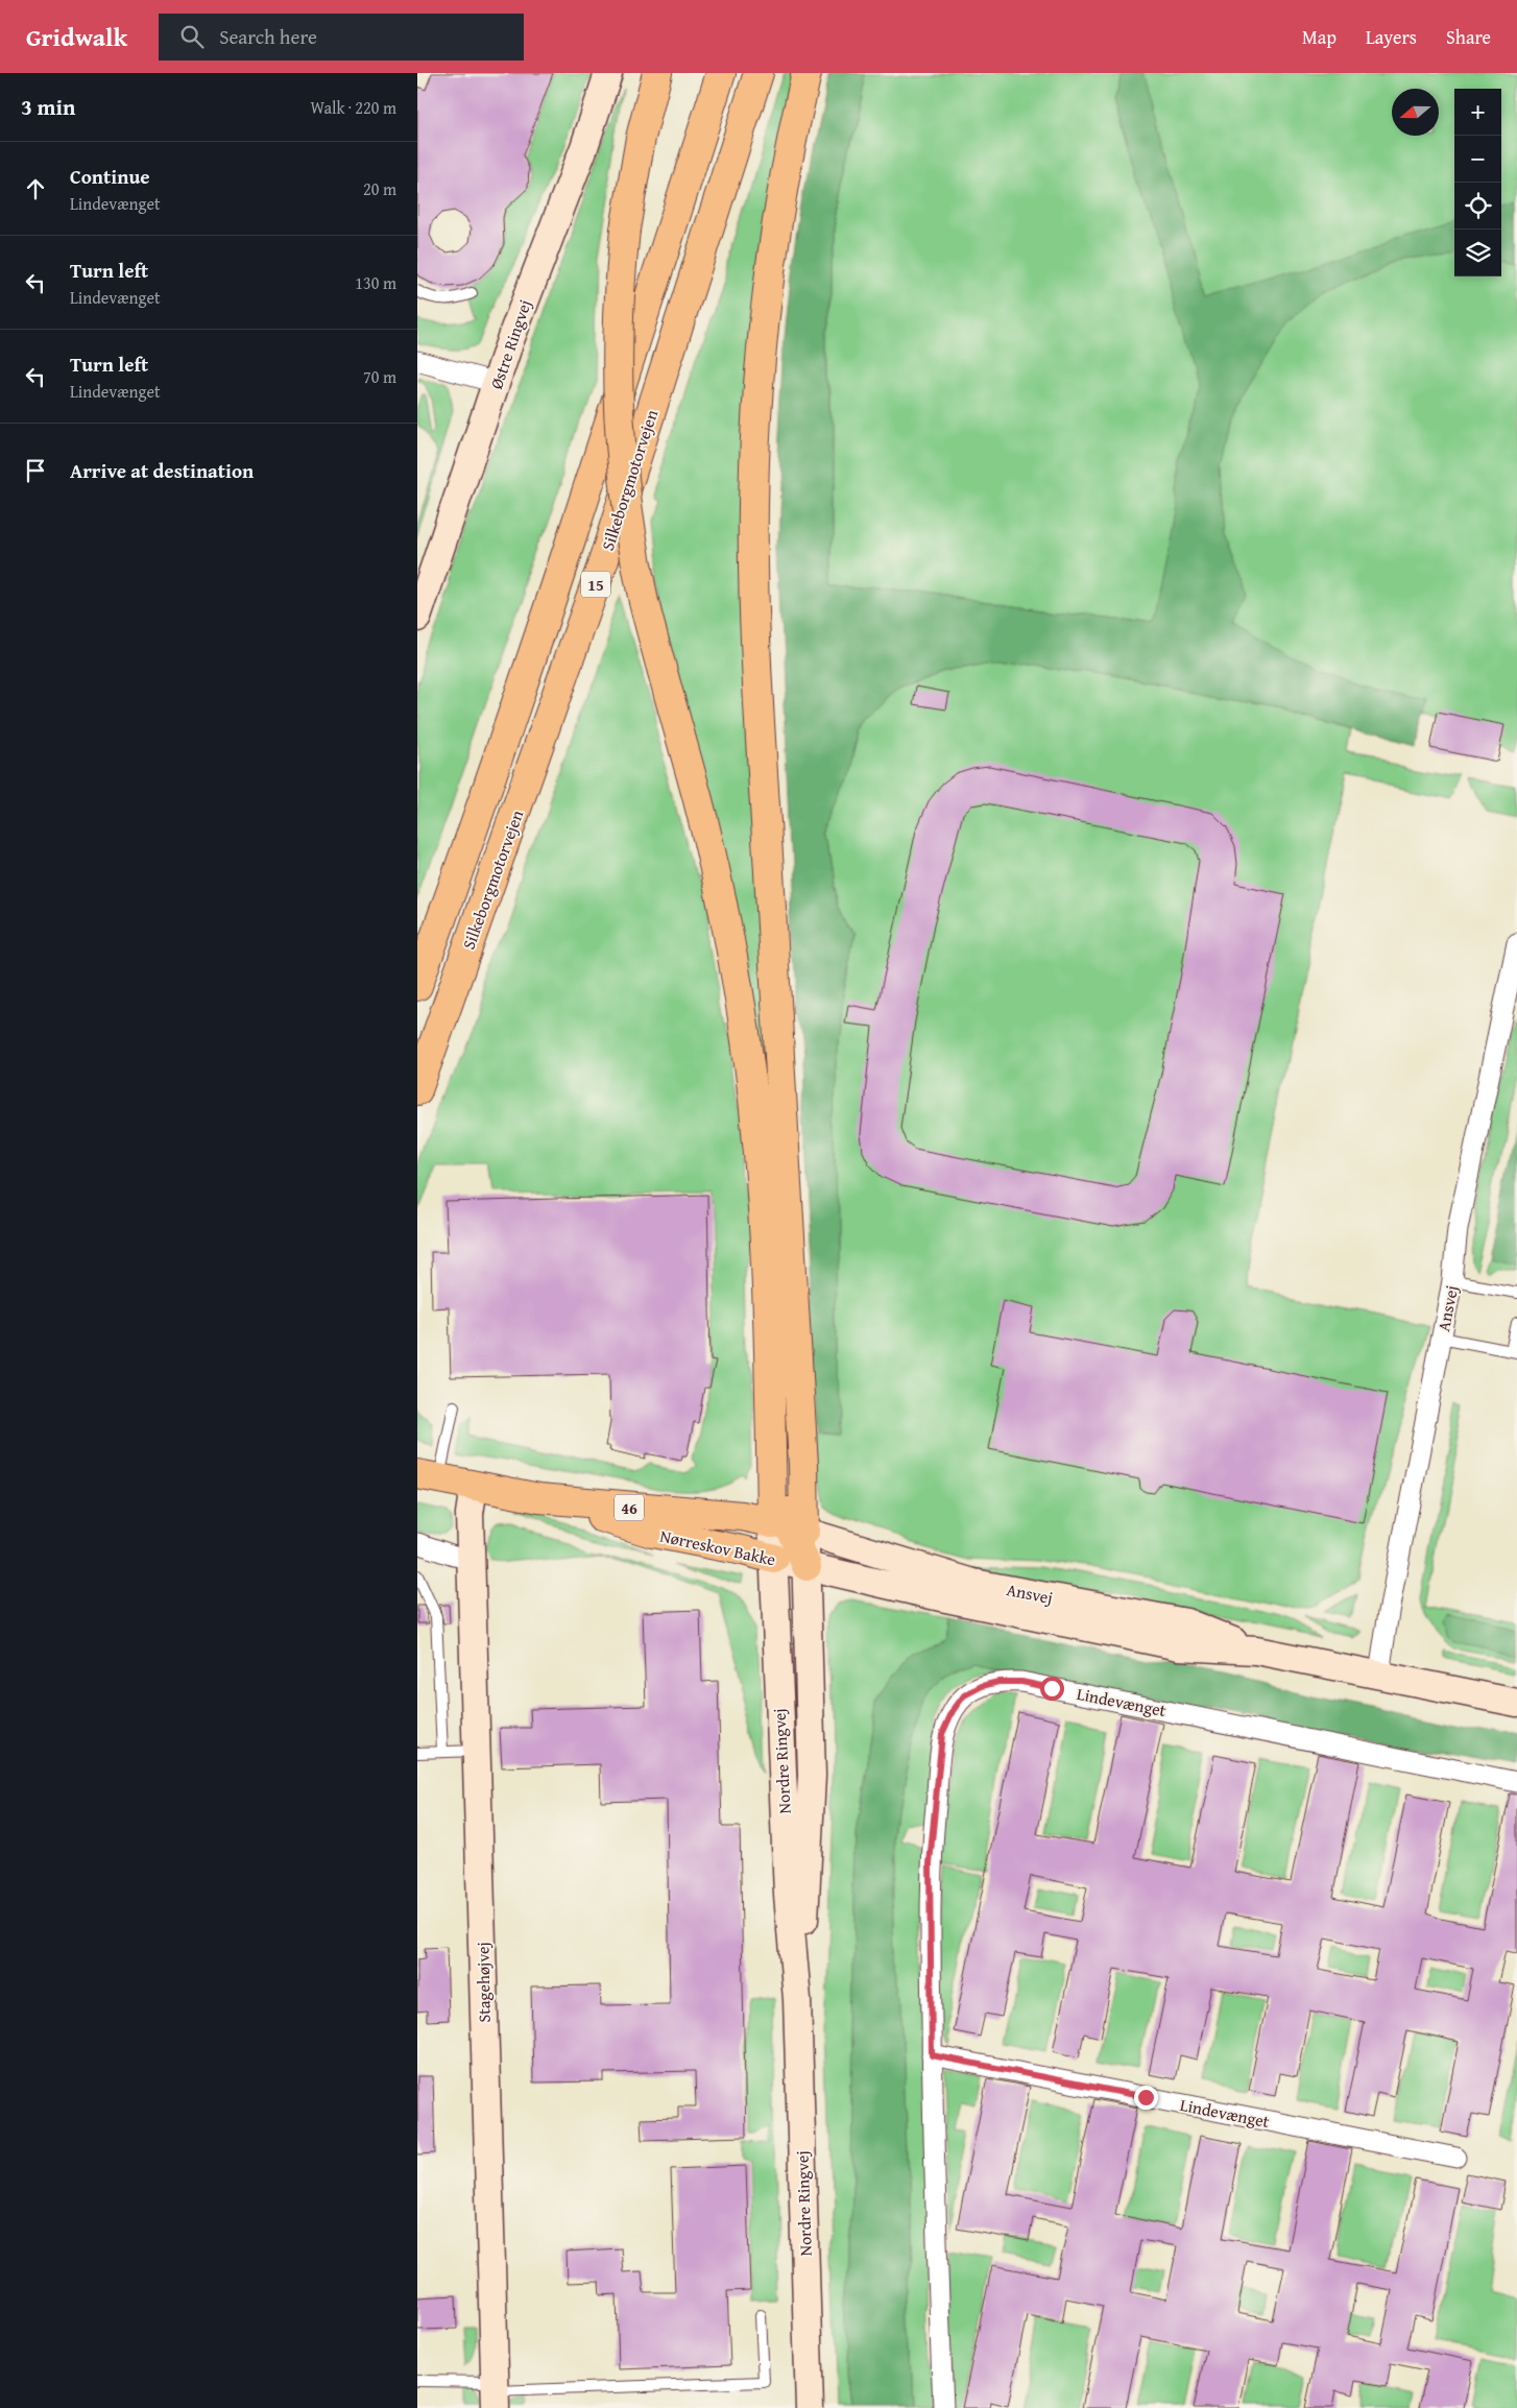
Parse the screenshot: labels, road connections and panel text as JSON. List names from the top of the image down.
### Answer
{
  "streets": {
    "main road": [
      "Silkeborgmotorvejen",
      "15",
      "46",
      "Nørreskov Bakke"
    ],
    "street": [
      "Østre Ringvej",
      "Ansvej",
      "Lindevænget",
      "Nordre Ringvej",
      "Stagehøjvej"
    ]
  },
  "crossings": [
    ["Ansvej", "Nørreskov Bakke"],
    ["Ansvej", "Nordre Ringvej"],
    ["Nørreskov Bakke", "Nordre Ringvej"],
    ["Nørreskov Bakke", "Stagehøjvej"]
  ],
  "north": "left",
  "page": {
    "header": "Gridwalk",
    "search": "Search here",
    "nav": ["Map", "Layers", "Share"],
    "heading": ["3 min", "Walk · 220 m"],
    "map_buttons": ["+", "−"],
    "list": [
      ["Continue", "Lindevænget", "20 m"],
      ["Turn left", "Lindevænget", "130 m"],
      ["Turn left", "Lindevænget", "70 m"],
      "Arrive at destination"
    ]
  }
}
